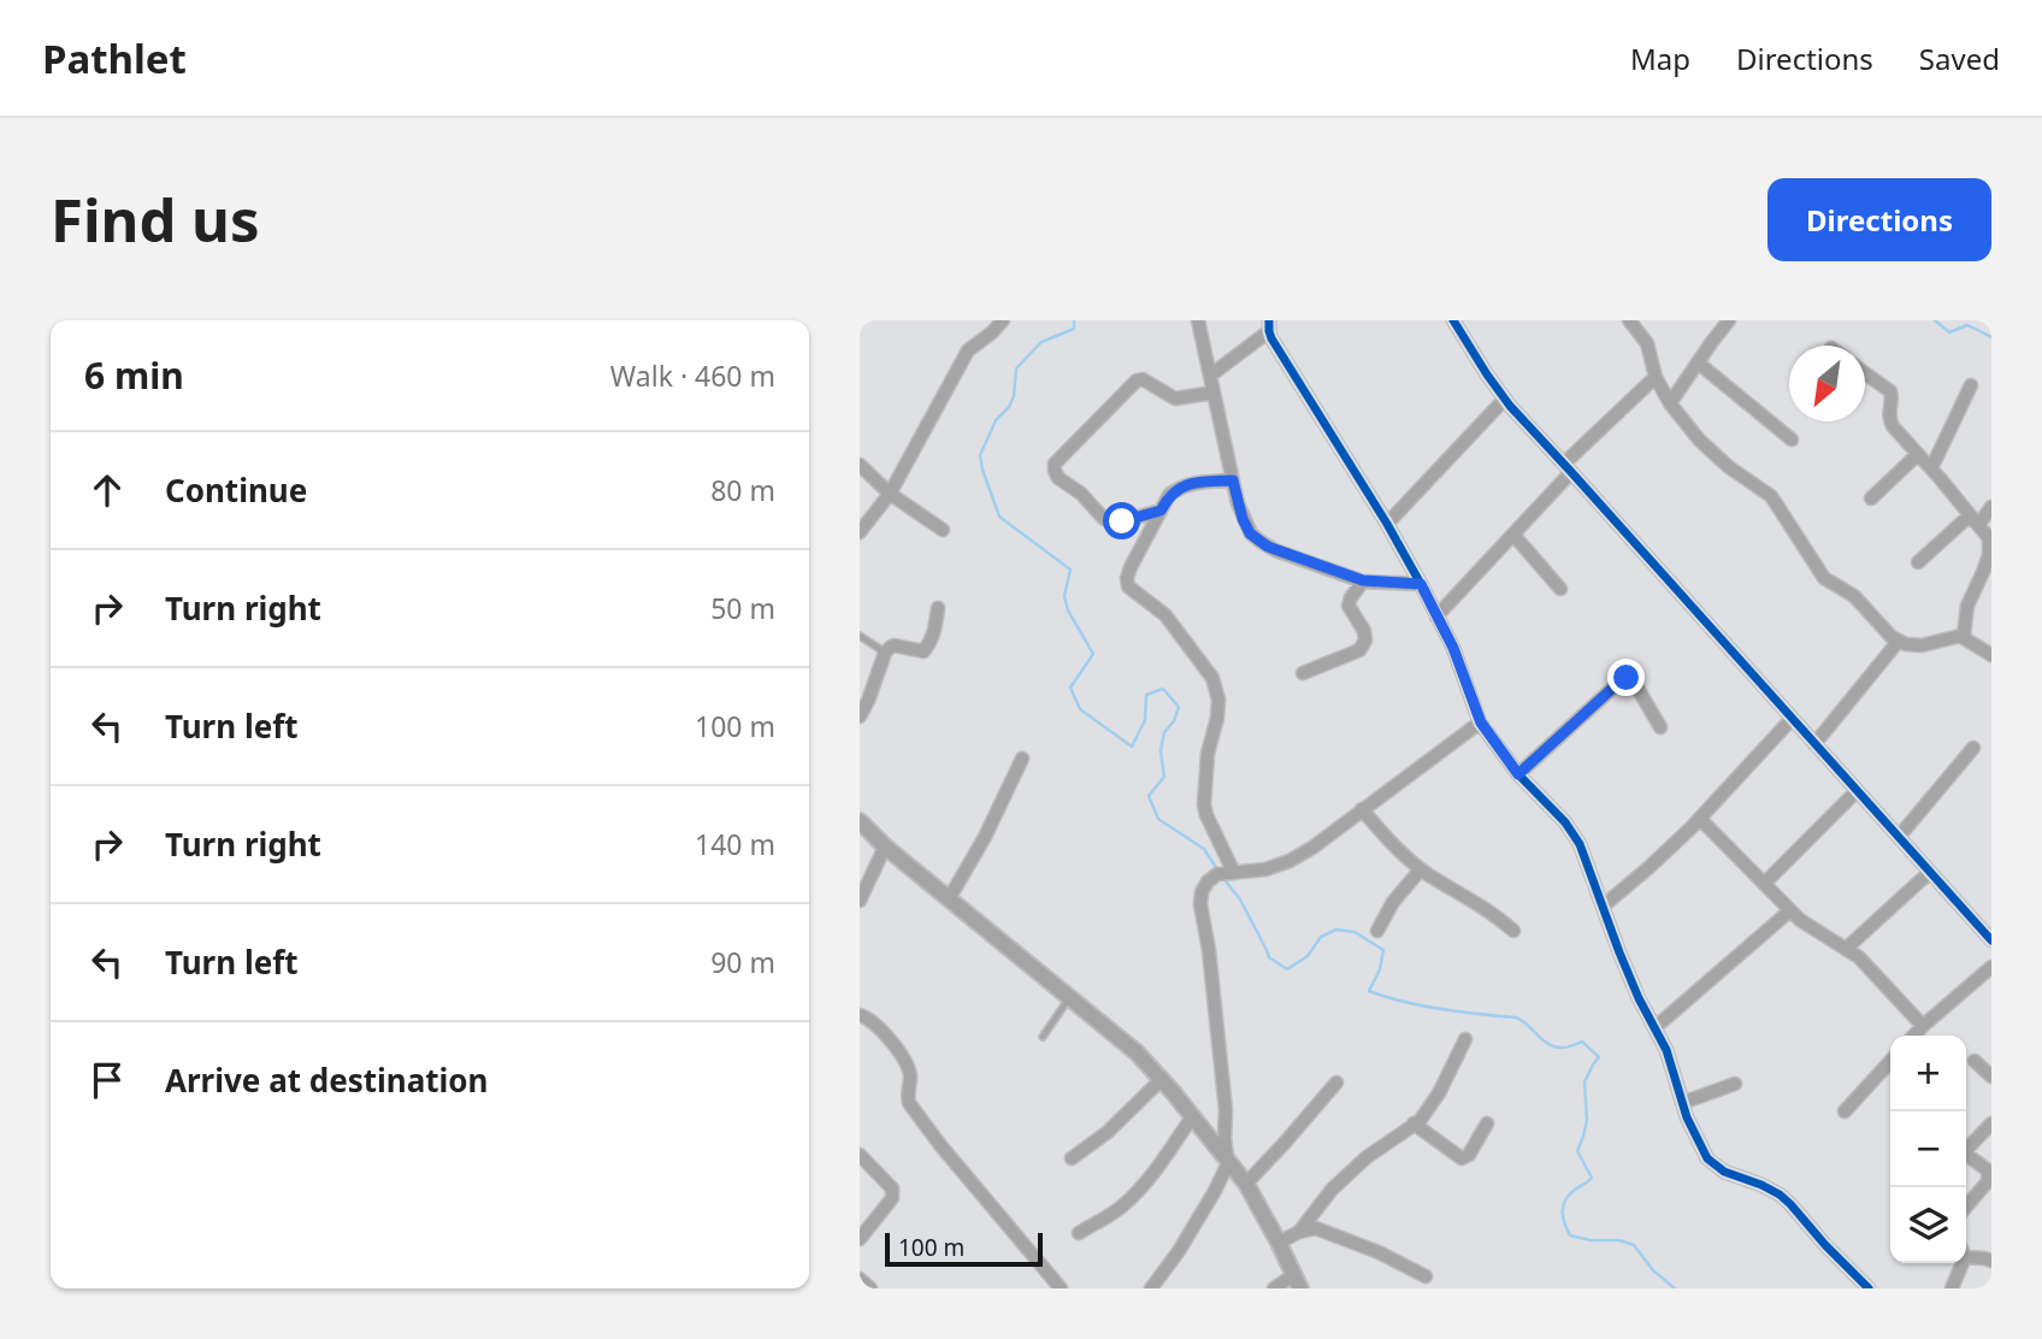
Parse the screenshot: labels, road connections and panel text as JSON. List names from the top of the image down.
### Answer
{
  "scale_bar": "100 m",
  "north": "bottom left",
  "page": {
    "header": "Pathlet",
    "nav": ["Map", "Directions", "Saved"],
    "buttons": "Directions",
    "title": "Find us",
    "heading": ["6 min", "Walk · 460 m"],
    "list": [
      ["Continue", "80 m"],
      ["Turn right", "50 m"],
      ["Turn left", "100 m"],
      ["Turn right", "140 m"],
      ["Turn left", "90 m"],
      "Arrive at destination"
    ],
    "map_buttons": ["+", "−"],
    "scale": "100 m"
  }
}
